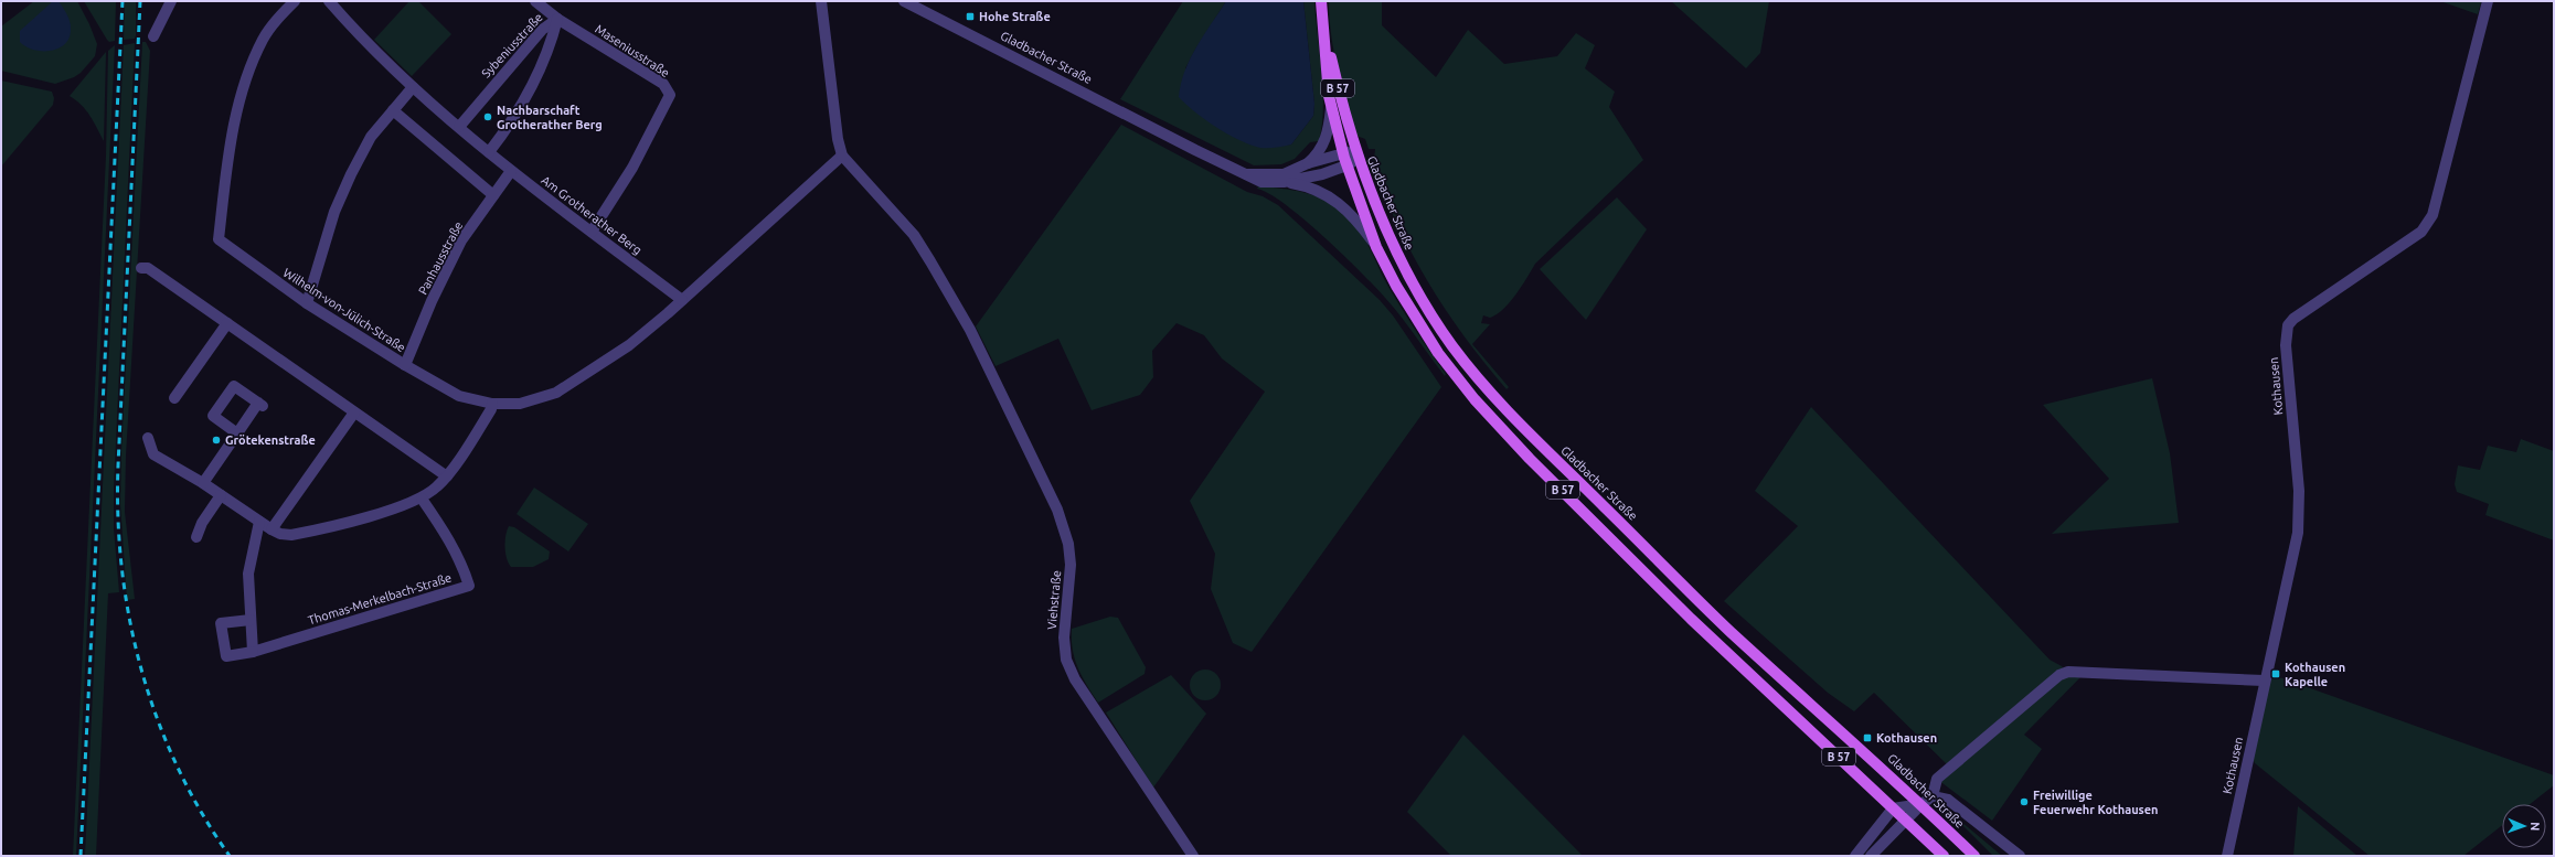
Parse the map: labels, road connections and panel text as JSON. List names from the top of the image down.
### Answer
{
  "streets": {
    "main road": ["Gladbacher Straße", "B 57"],
    "street": [
      "Sybeniusstraße",
      "Maseniusstraße",
      "Am Grotherather Berg",
      "Panhausstraße",
      "Wilhelm-von-Jülich-Straße",
      "Kothausen",
      "Thomas-Merkelbach-Straße",
      "Viehstraße"
    ]
  },
  "crossings": [
    ["Sybeniusstraße", "Maseniusstraße"],
    ["Sybeniusstraße", "Am Grotherather Berg"],
    ["Maseniusstraße", "Am Grotherather Berg"],
    ["Gladbacher Straße", "B 57"],
    ["Am Grotherather Berg", "Panhausstraße"],
    ["Am Grotherather Berg", "Wilhelm-von-Jülich-Straße"],
    ["Panhausstraße", "Wilhelm-von-Jülich-Straße"]
  ],
  "places": {
    "transit": ["Hohe Straße", "Kothausen Kapelle", "Kothausen"],
    "other": ["Nachbarschaft Grotherather Berg", "Grötekenstraße", "Freiwillige Feuerwehr Kothausen"]
  },
  "north": "right"
}
